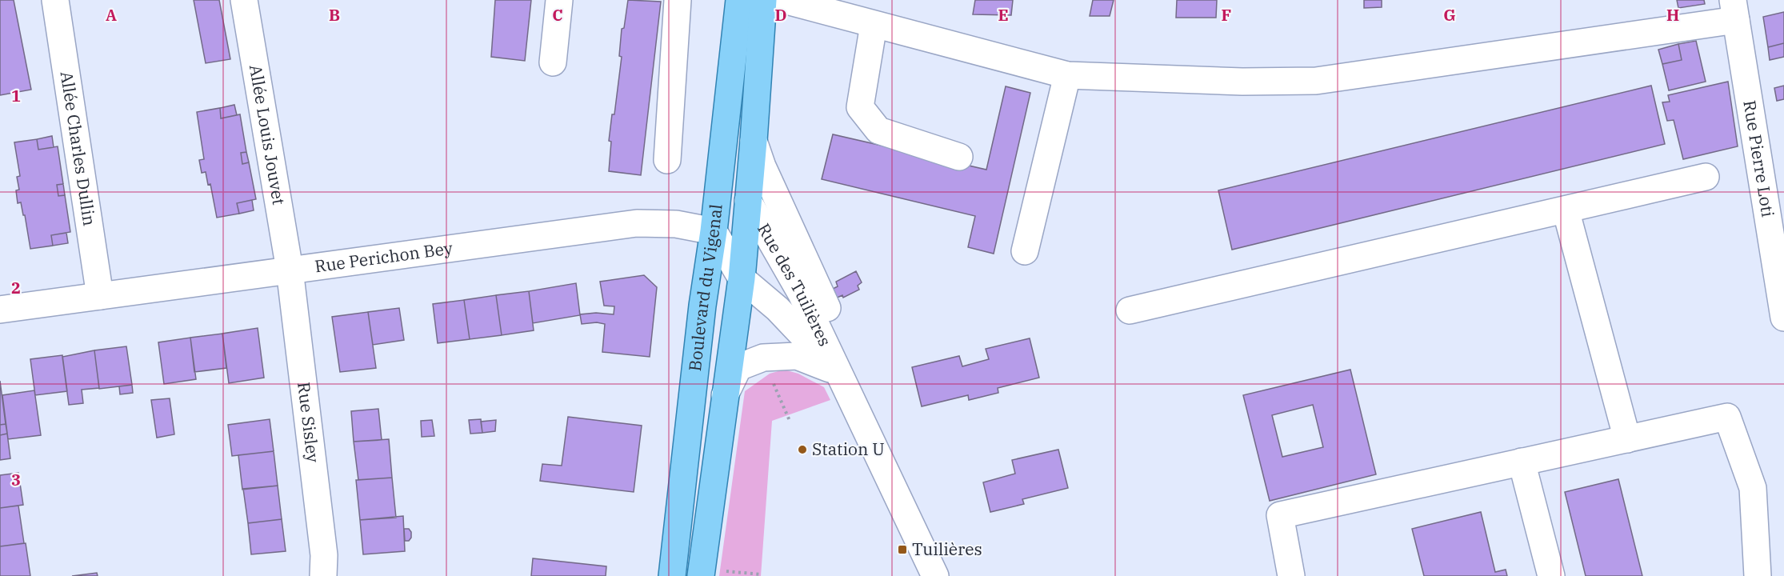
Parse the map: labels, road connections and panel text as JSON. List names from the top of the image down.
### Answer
{
  "streets": {
    "main road": ["Boulevard du Vigenal"],
    "street": [
      "Allée Louis Jouvet",
      "Allée Charles Dullin",
      "Rue Pierre Loti",
      "Rue Perichon Bey",
      "Rue des Tuilières",
      "Rue Sisley"
    ]
  },
  "crossings": [
    ["Allée Louis Jouvet", "Rue Perichon Bey"],
    ["Allée Louis Jouvet", "Rue Sisley"],
    ["Allée Charles Dullin", "Rue Perichon Bey"],
    ["Rue Perichon Bey", "Boulevard du Vigenal"],
    ["Rue Perichon Bey", "Rue Sisley"],
    ["Rue des Tuilières", "Boulevard du Vigenal"]
  ],
  "places": {
    "other": ["Station U"],
    "transit": ["Tuilières"]
  },
  "grid": {
    "columns": [
      "A",
      "B",
      "C",
      "D",
      "E",
      "F",
      "G",
      "H"
    ],
    "rows": ["1", "2", "3"]
  }
}
